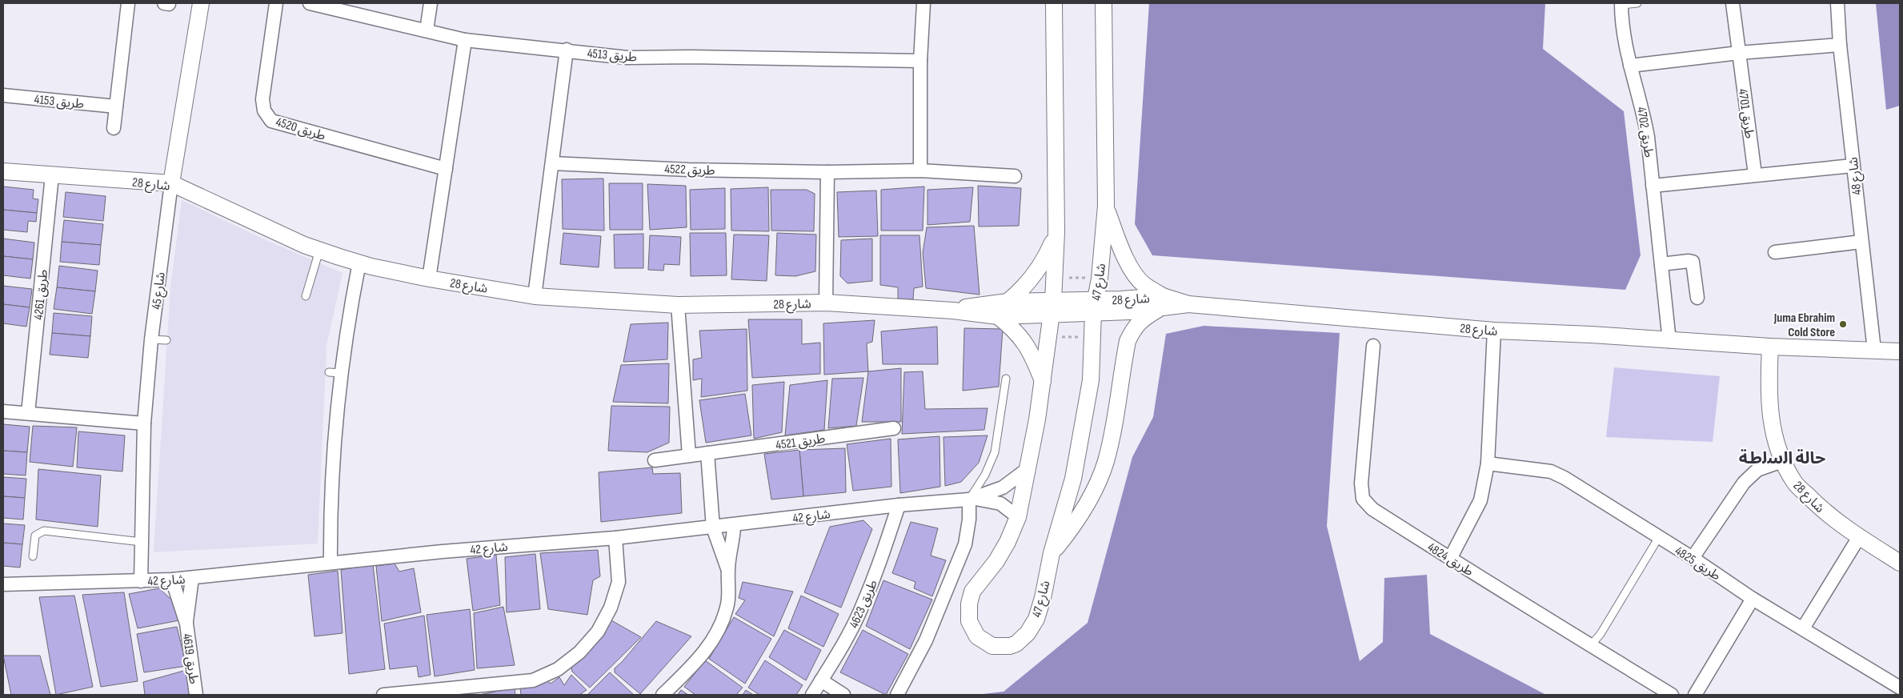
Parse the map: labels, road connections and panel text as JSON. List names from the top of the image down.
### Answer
{
  "streets": {
    "street": [
      "طريق 4513",
      "طريق 4153",
      "طريق 4701",
      "طريق 4520",
      "طريق 4702",
      "طريق 4522",
      "شارع 48",
      "شارع 28",
      "شارع 47",
      "شارع 45",
      "طريق 4261",
      "طريق 4521",
      "شارع 42",
      "طريق 4824",
      "طريق 4825",
      "طريق 4623",
      "طريق 4619"
    ]
  },
  "crossings": [
    ["طريق 4702", "شارع 28"],
    ["شارع 48", "شارع 28"],
    ["شارع 28", "شارع 47"],
    ["شارع 28", "شارع 45"],
    ["شارع 28", "طريق 4261"],
    ["شارع 47", "شارع 42"],
    ["شارع 45", "شارع 42"],
    ["شارع 42", "طريق 4623"],
    ["شارع 42", "طريق 4619"]
  ],
  "districts": ["ﺣﺎﻟﺔ اﻟﺳﻟطﺔ"],
  "places": ["Juma Ebrahim Cold Store"]
}
